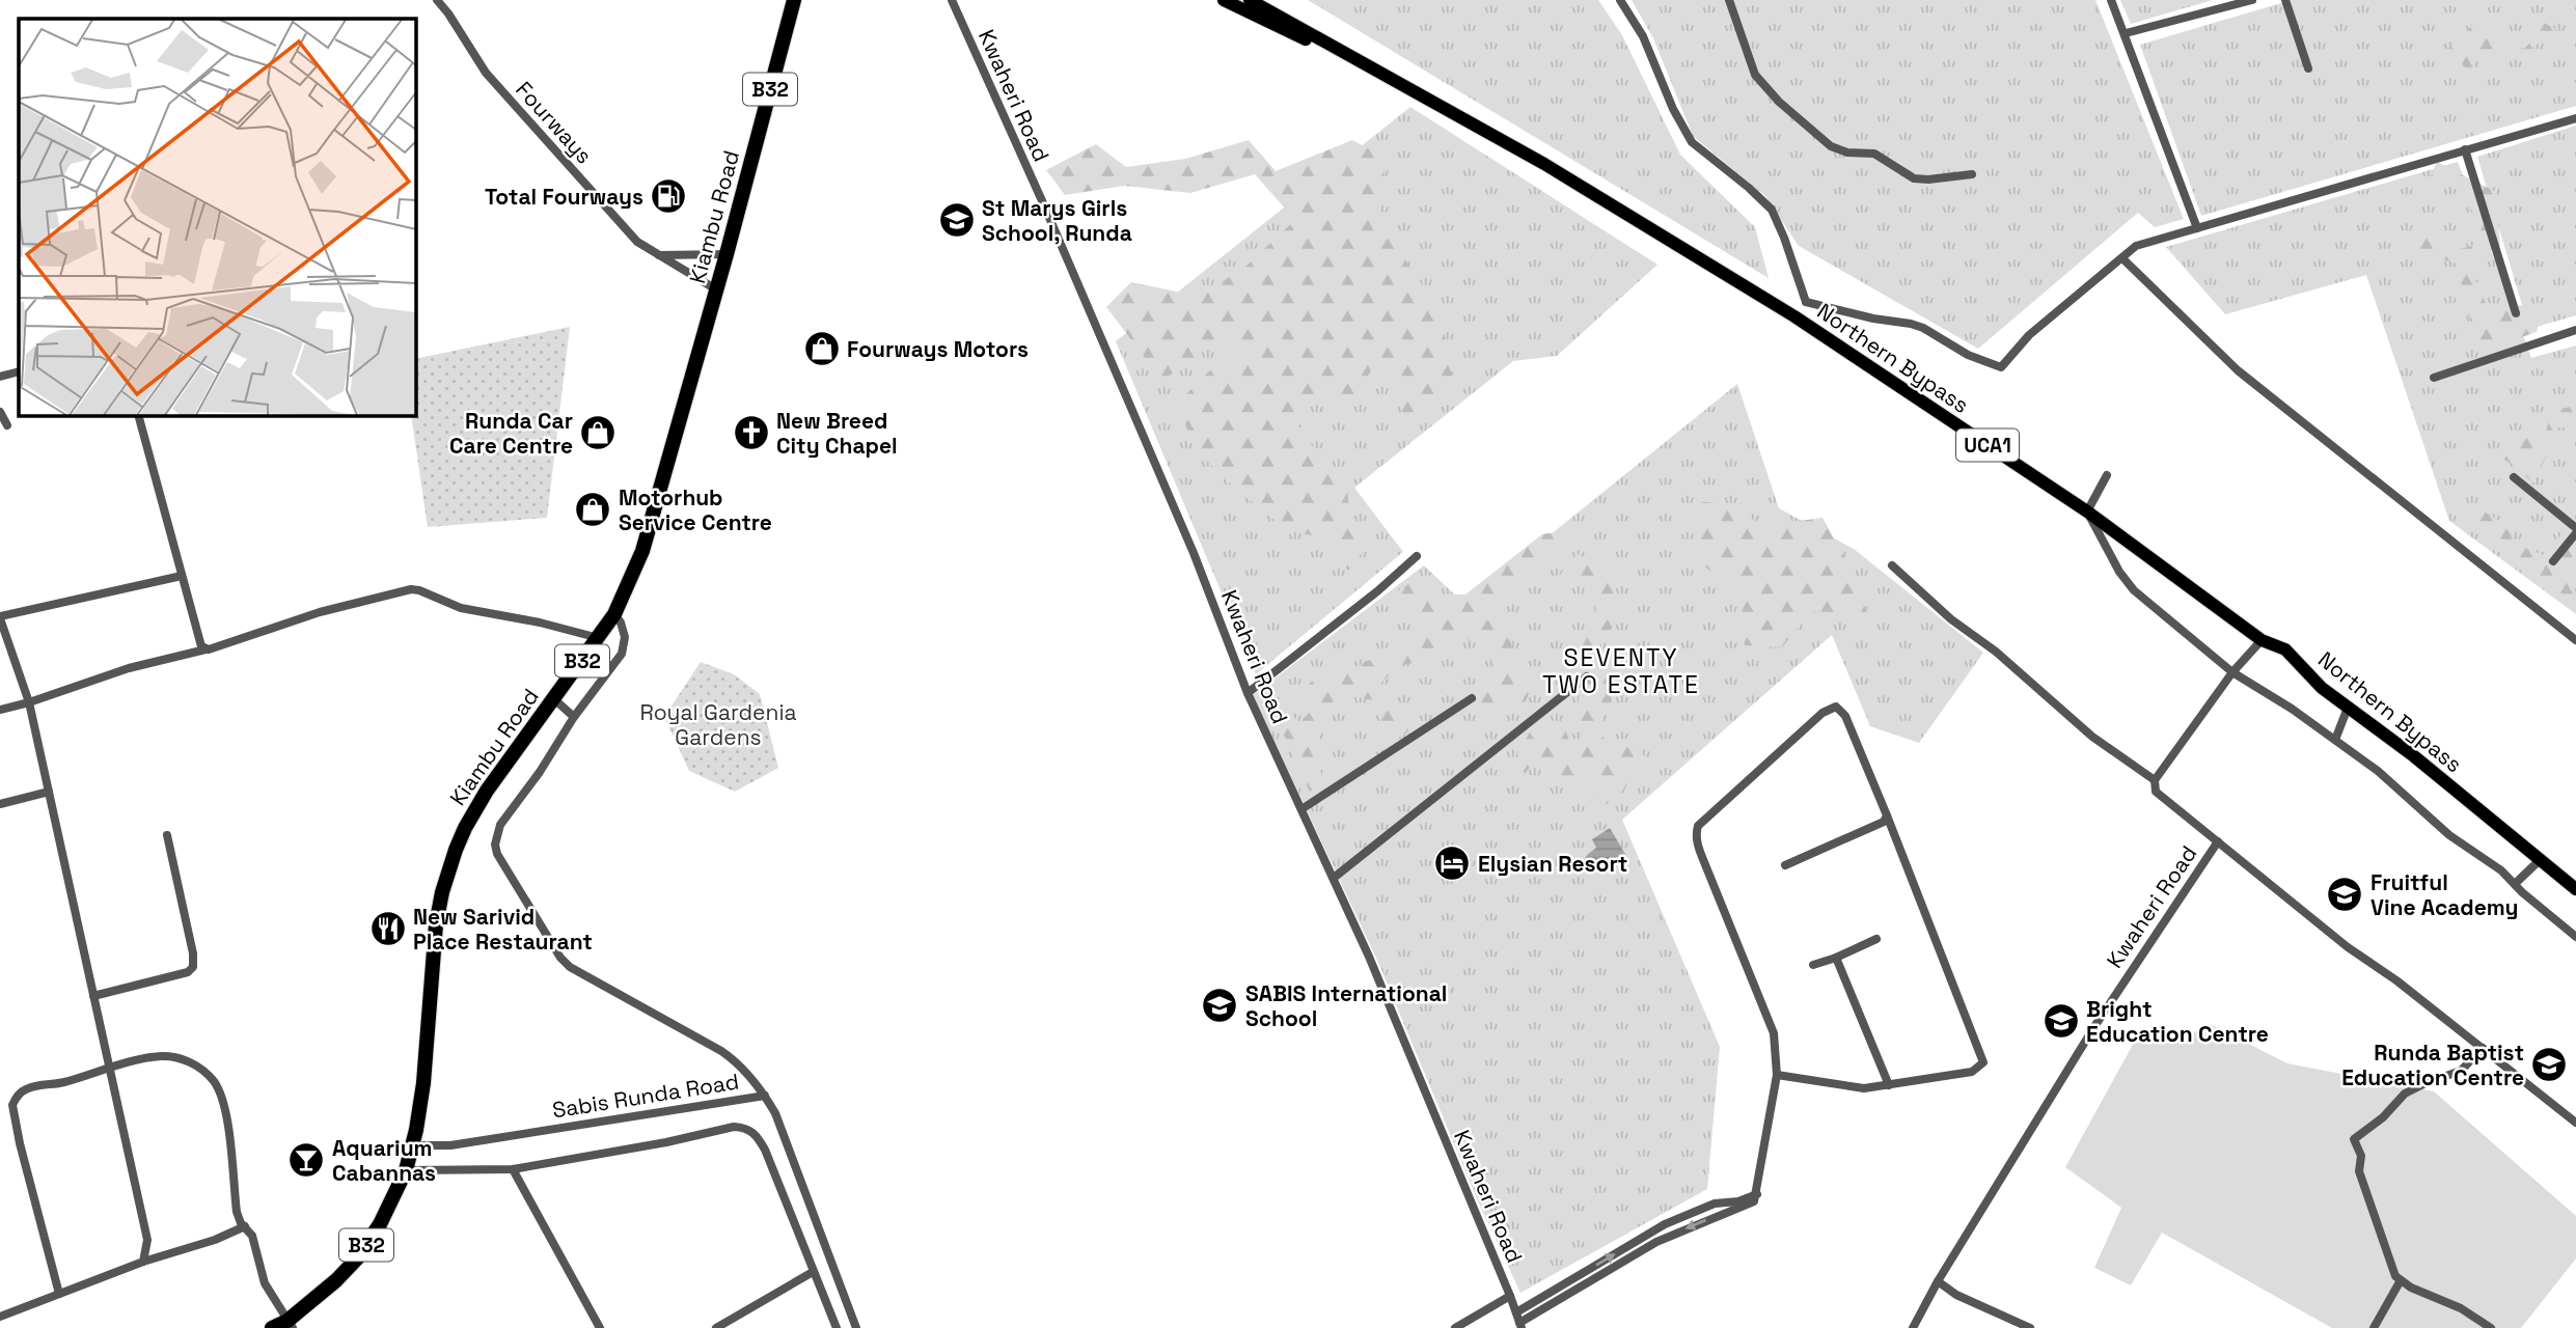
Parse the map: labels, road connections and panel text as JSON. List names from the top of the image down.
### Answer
{
  "streets": {
    "highway": ["B32", "Kiambu Road"],
    "main road": ["Northern Bypass", "UCA1"],
    "street": ["Kwaheri Road", "Fourways", "Sabis Runda Road"]
  },
  "crossings": [
    ["Fourways", "Kiambu Road"],
    ["Kiambu Road", "Sabis Runda Road"]
  ],
  "districts": ["SEVENTY TWO ESTATE"],
  "parks": ["Royal Gardenia Gardens"],
  "places": {
    "fuel station": ["Total Fourways"],
    "school or university": [
      "St Marys Girls School, Runda",
      "Fruitful Vine Academy",
      "SABIS International School",
      "Bright Education Centre",
      "Runda Baptist Education Centre"
    ],
    "shop": ["Fourways Motors", "Runda Car Care Centre", "Motorhub Service Centre"],
    "church": ["New Breed City Chapel"],
    "hotel": ["Elysian Resort"],
    "restaurant": ["New Sarivid Place Restaurant"],
    "bar": ["Aquarium Cabannas"]
  }
}
